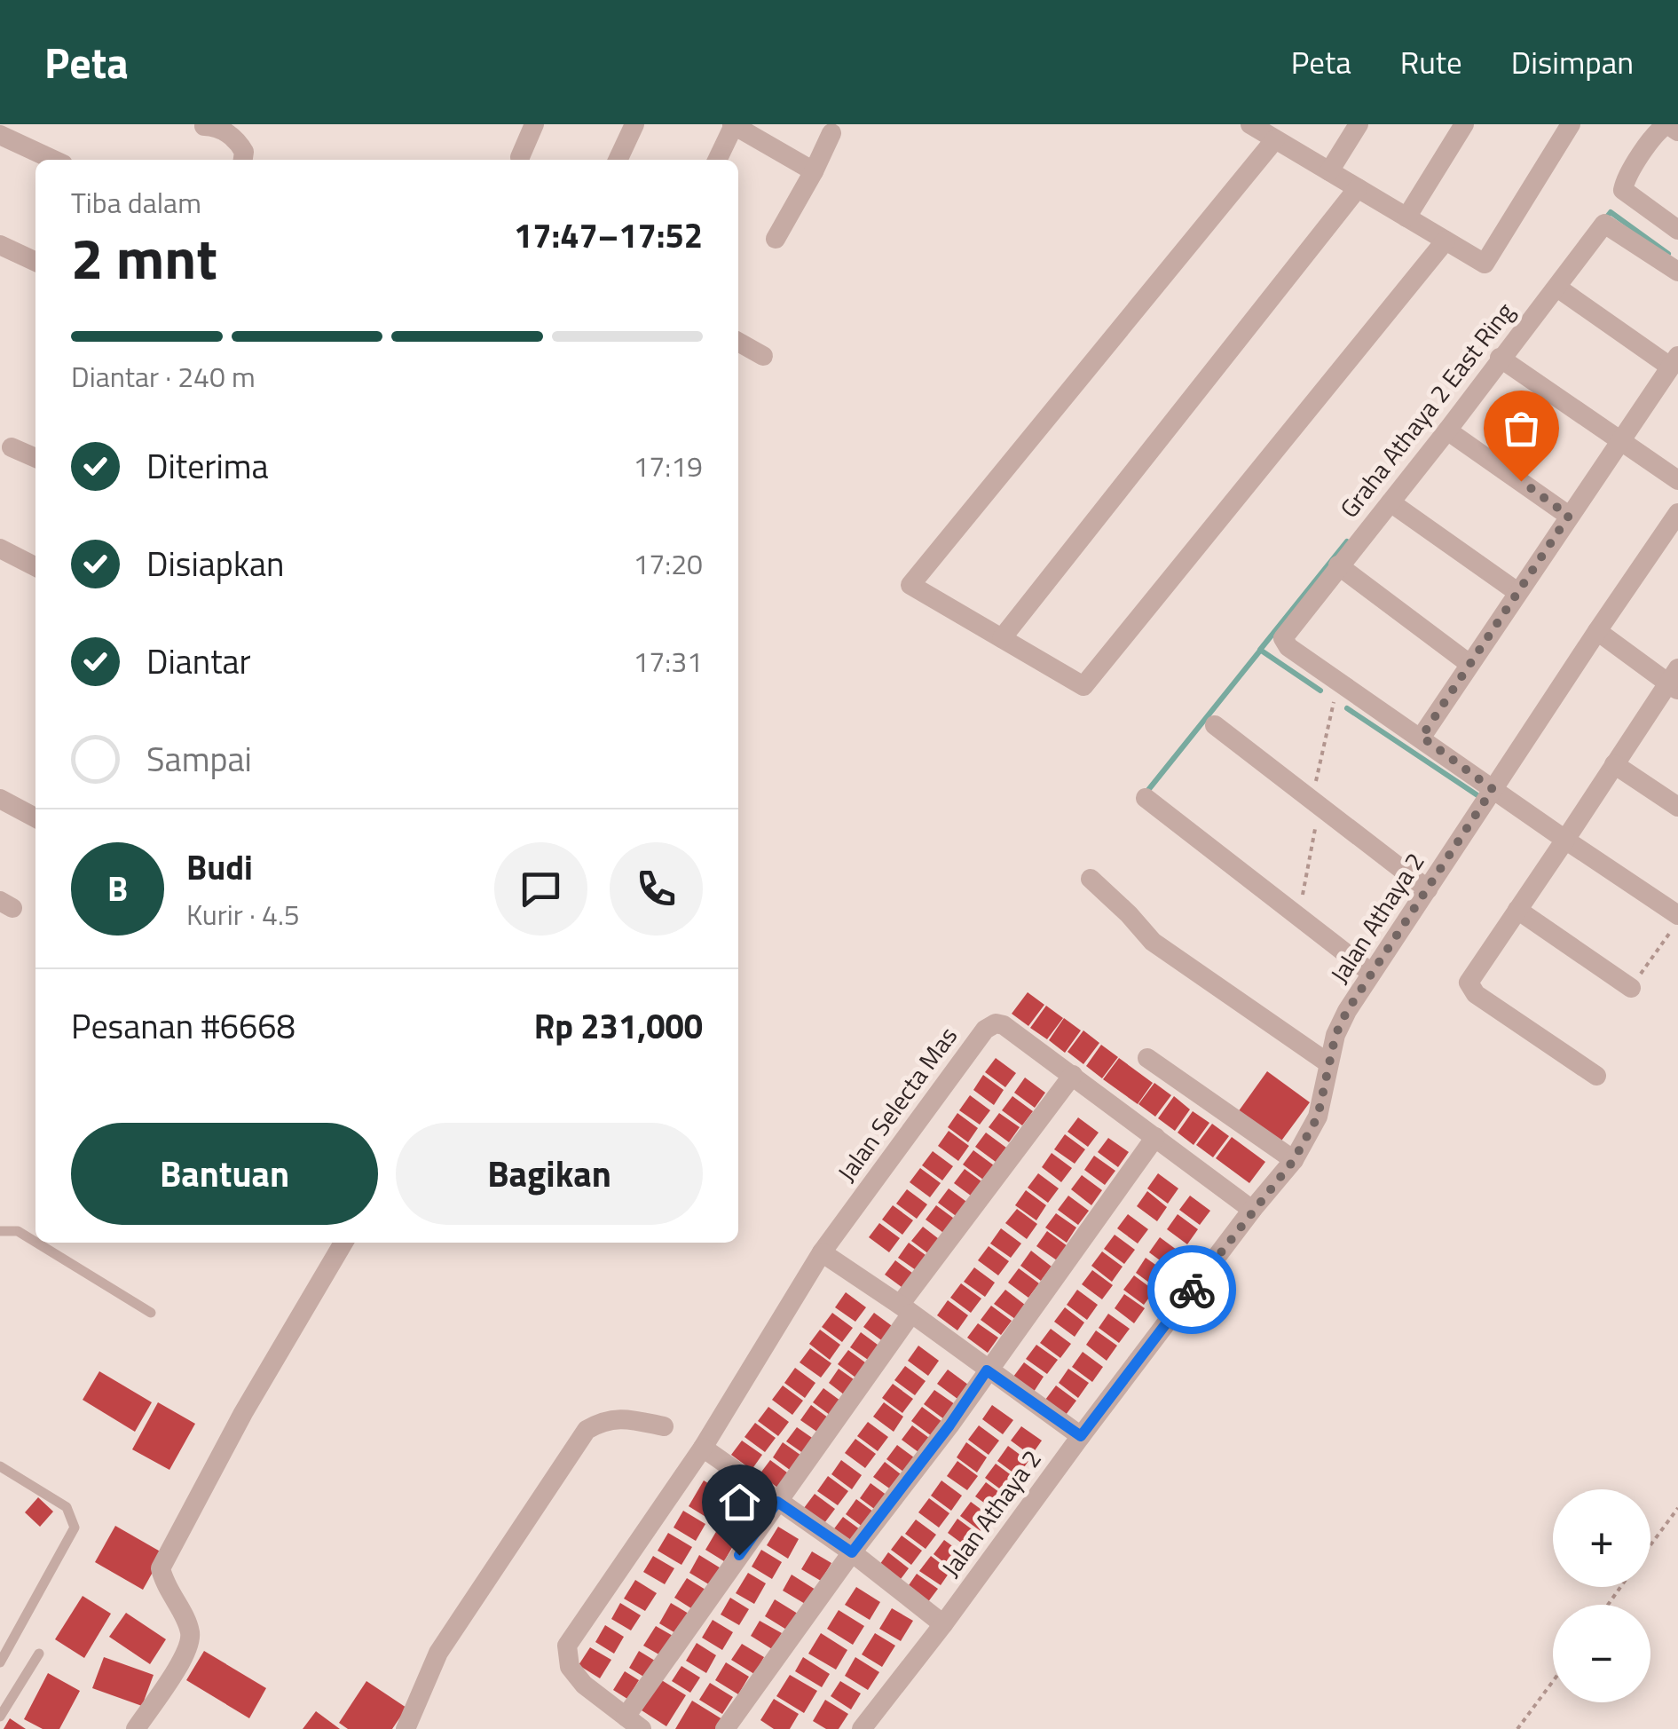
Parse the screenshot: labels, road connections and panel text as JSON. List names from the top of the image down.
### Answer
{
  "streets": {
    "street": ["Graha Athaya 2 East Ring", "Jalan Athaya 2", "Jalan Selecta Mas"]
  },
  "crossings": [
    ["Jalan Athaya 2", "Jalan Selecta Mas"]
  ],
  "page": {
    "header": "Peta",
    "nav": ["Peta", "Rute", "Disimpan"],
    "heading": ["2 mnt", "Tiba dalam", "17:47–17:52"],
    "panel": [
      "Budi",
      "Kurir · 4.5",
      "Pesanan #6668",
      "Rp 231,000"
    ],
    "bar": "Diantar · 240 m",
    "list": [
      ["Diterima", "17:19"],
      ["Disiapkan", "17:20"],
      ["Diantar", "17:31"],
      "Sampai"
    ],
    "round": "B",
    "buttons": ["Bantuan", "Bagikan"],
    "map_buttons": ["+", "−"]
  }
}
